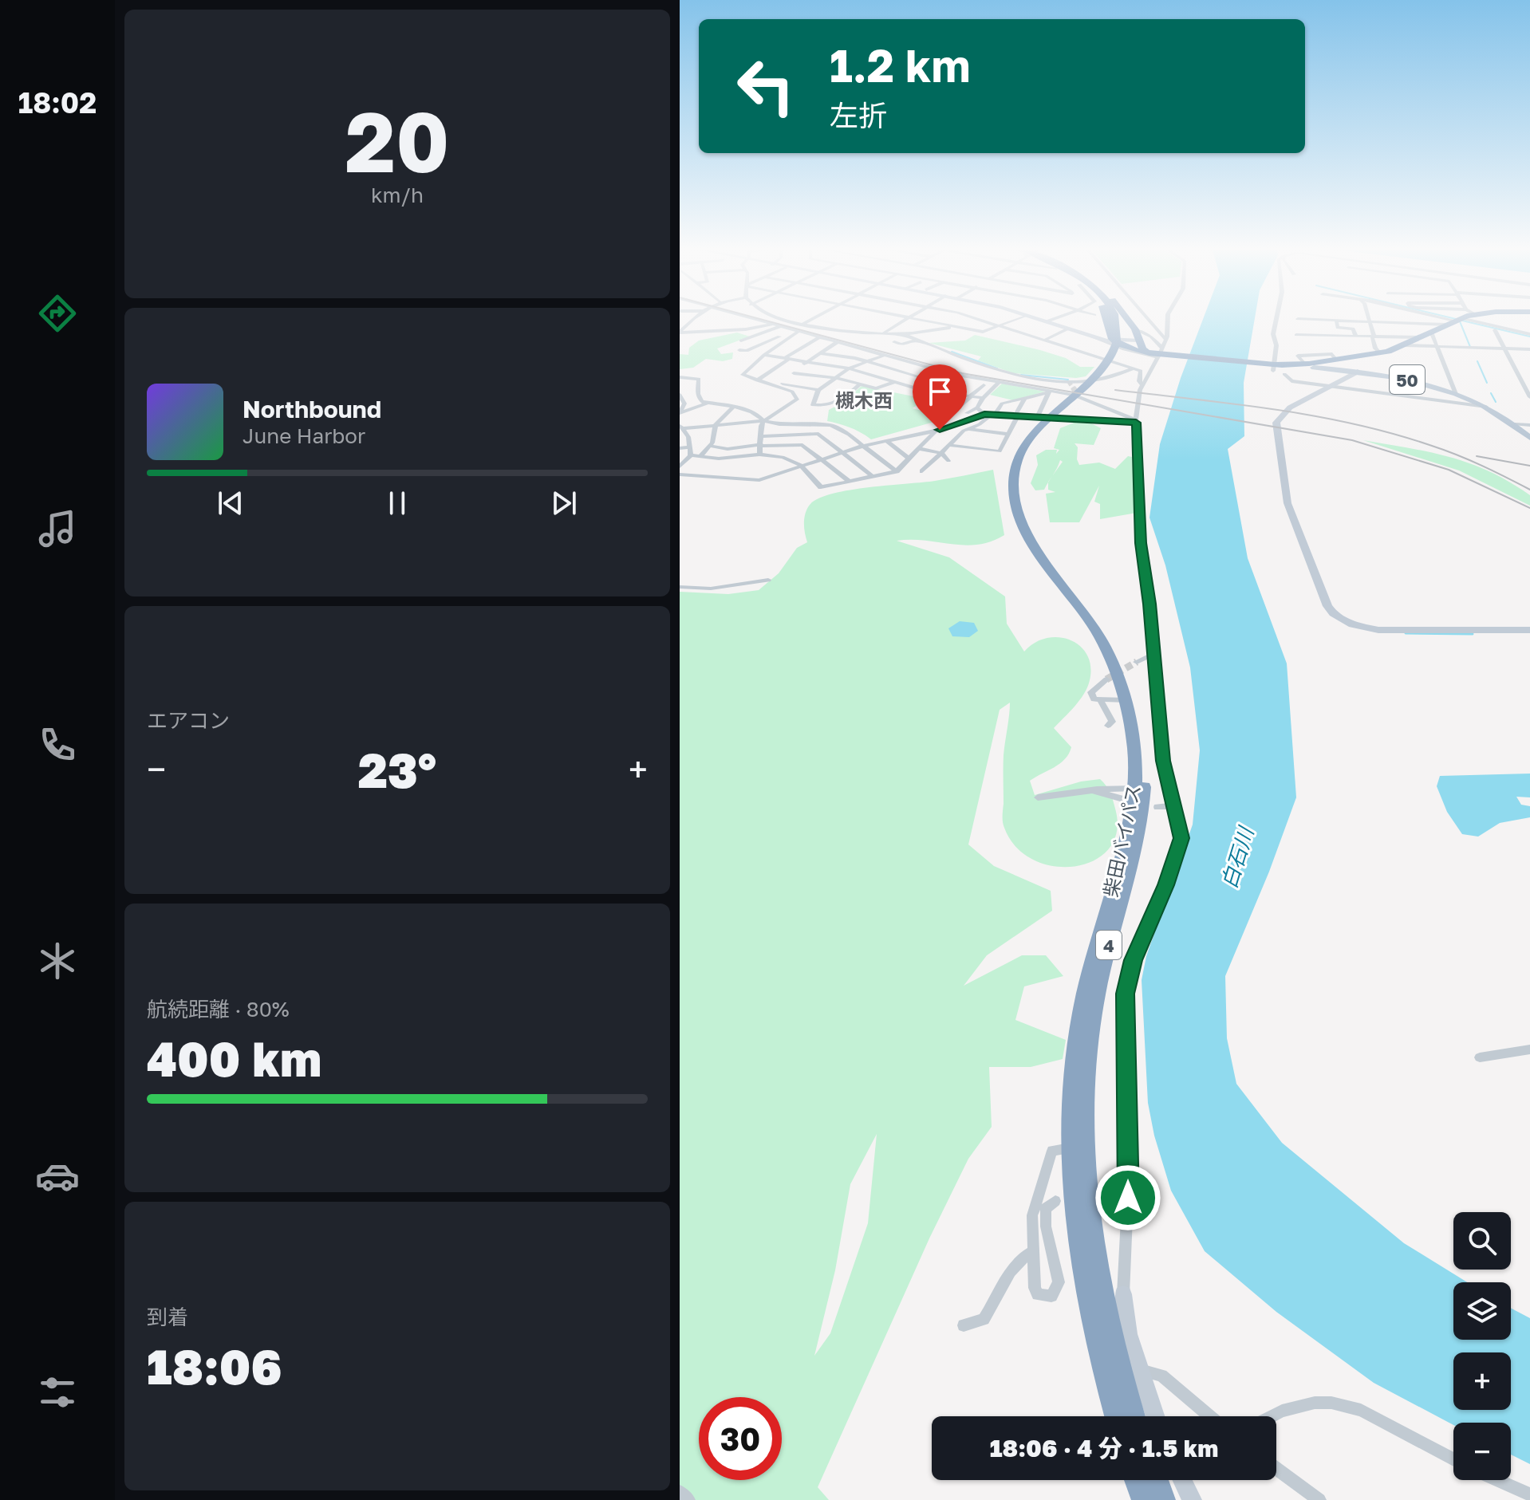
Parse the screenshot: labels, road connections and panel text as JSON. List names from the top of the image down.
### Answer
{
  "streets": {
    "highway": ["柴田バイパス", "4"],
    "main road": ["50"]
  },
  "districts": ["槻木西"],
  "water": ["白石川"],
  "page": {
    "tabs": "18:02",
    "tile": [
      ["20", "km/h"],
      "エアコン",
      ["航続距離 · 80%", "400 km"],
      ["到着", "18:06"]
    ],
    "turn": ["1.2 km", "左折"],
    "song": ["Northbound", "June Harbor"],
    "heat": ["−", "23°", "+"],
    "map_buttons": ["+", "−"],
    "limit": "30",
    "trip": "18:06 · 4 分 · 1.5 km"
  }
}
